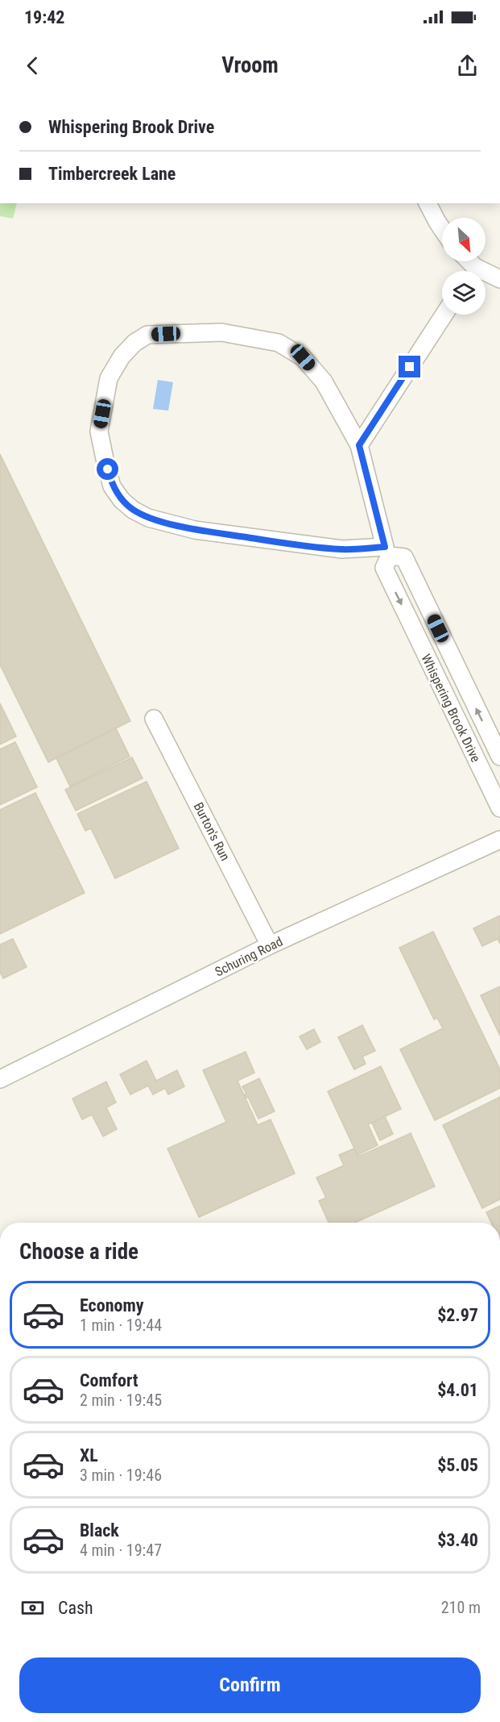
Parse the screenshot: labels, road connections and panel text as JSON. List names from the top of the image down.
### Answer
{
  "streets": {
    "street": ["Whispering Brook Drive", "Burton's Run", "Schuring Road"]
  },
  "crossings": [
    ["Burton's Run", "Schuring Road"]
  ],
  "north": "bottom right",
  "page": {
    "status": "19:42",
    "header": "Vroom",
    "banner": ["Whispering Brook Drive", "Timbercreek Lane"],
    "heading": "Choose a ride",
    "list": [
      {
        "name": "Economy",
        "note": "1 min · 19:44",
        "value": "$2.97"
      },
      {
        "name": "Comfort",
        "note": "2 min · 19:45",
        "value": "$4.01"
      },
      {
        "name": "XL",
        "note": "3 min · 19:46",
        "value": "$5.05"
      },
      {
        "name": "Black",
        "note": "4 min · 19:47",
        "value": "$3.40"
      }
    ],
    "pay": ["Cash", "210 m"],
    "buttons": "Confirm"
  }
}
